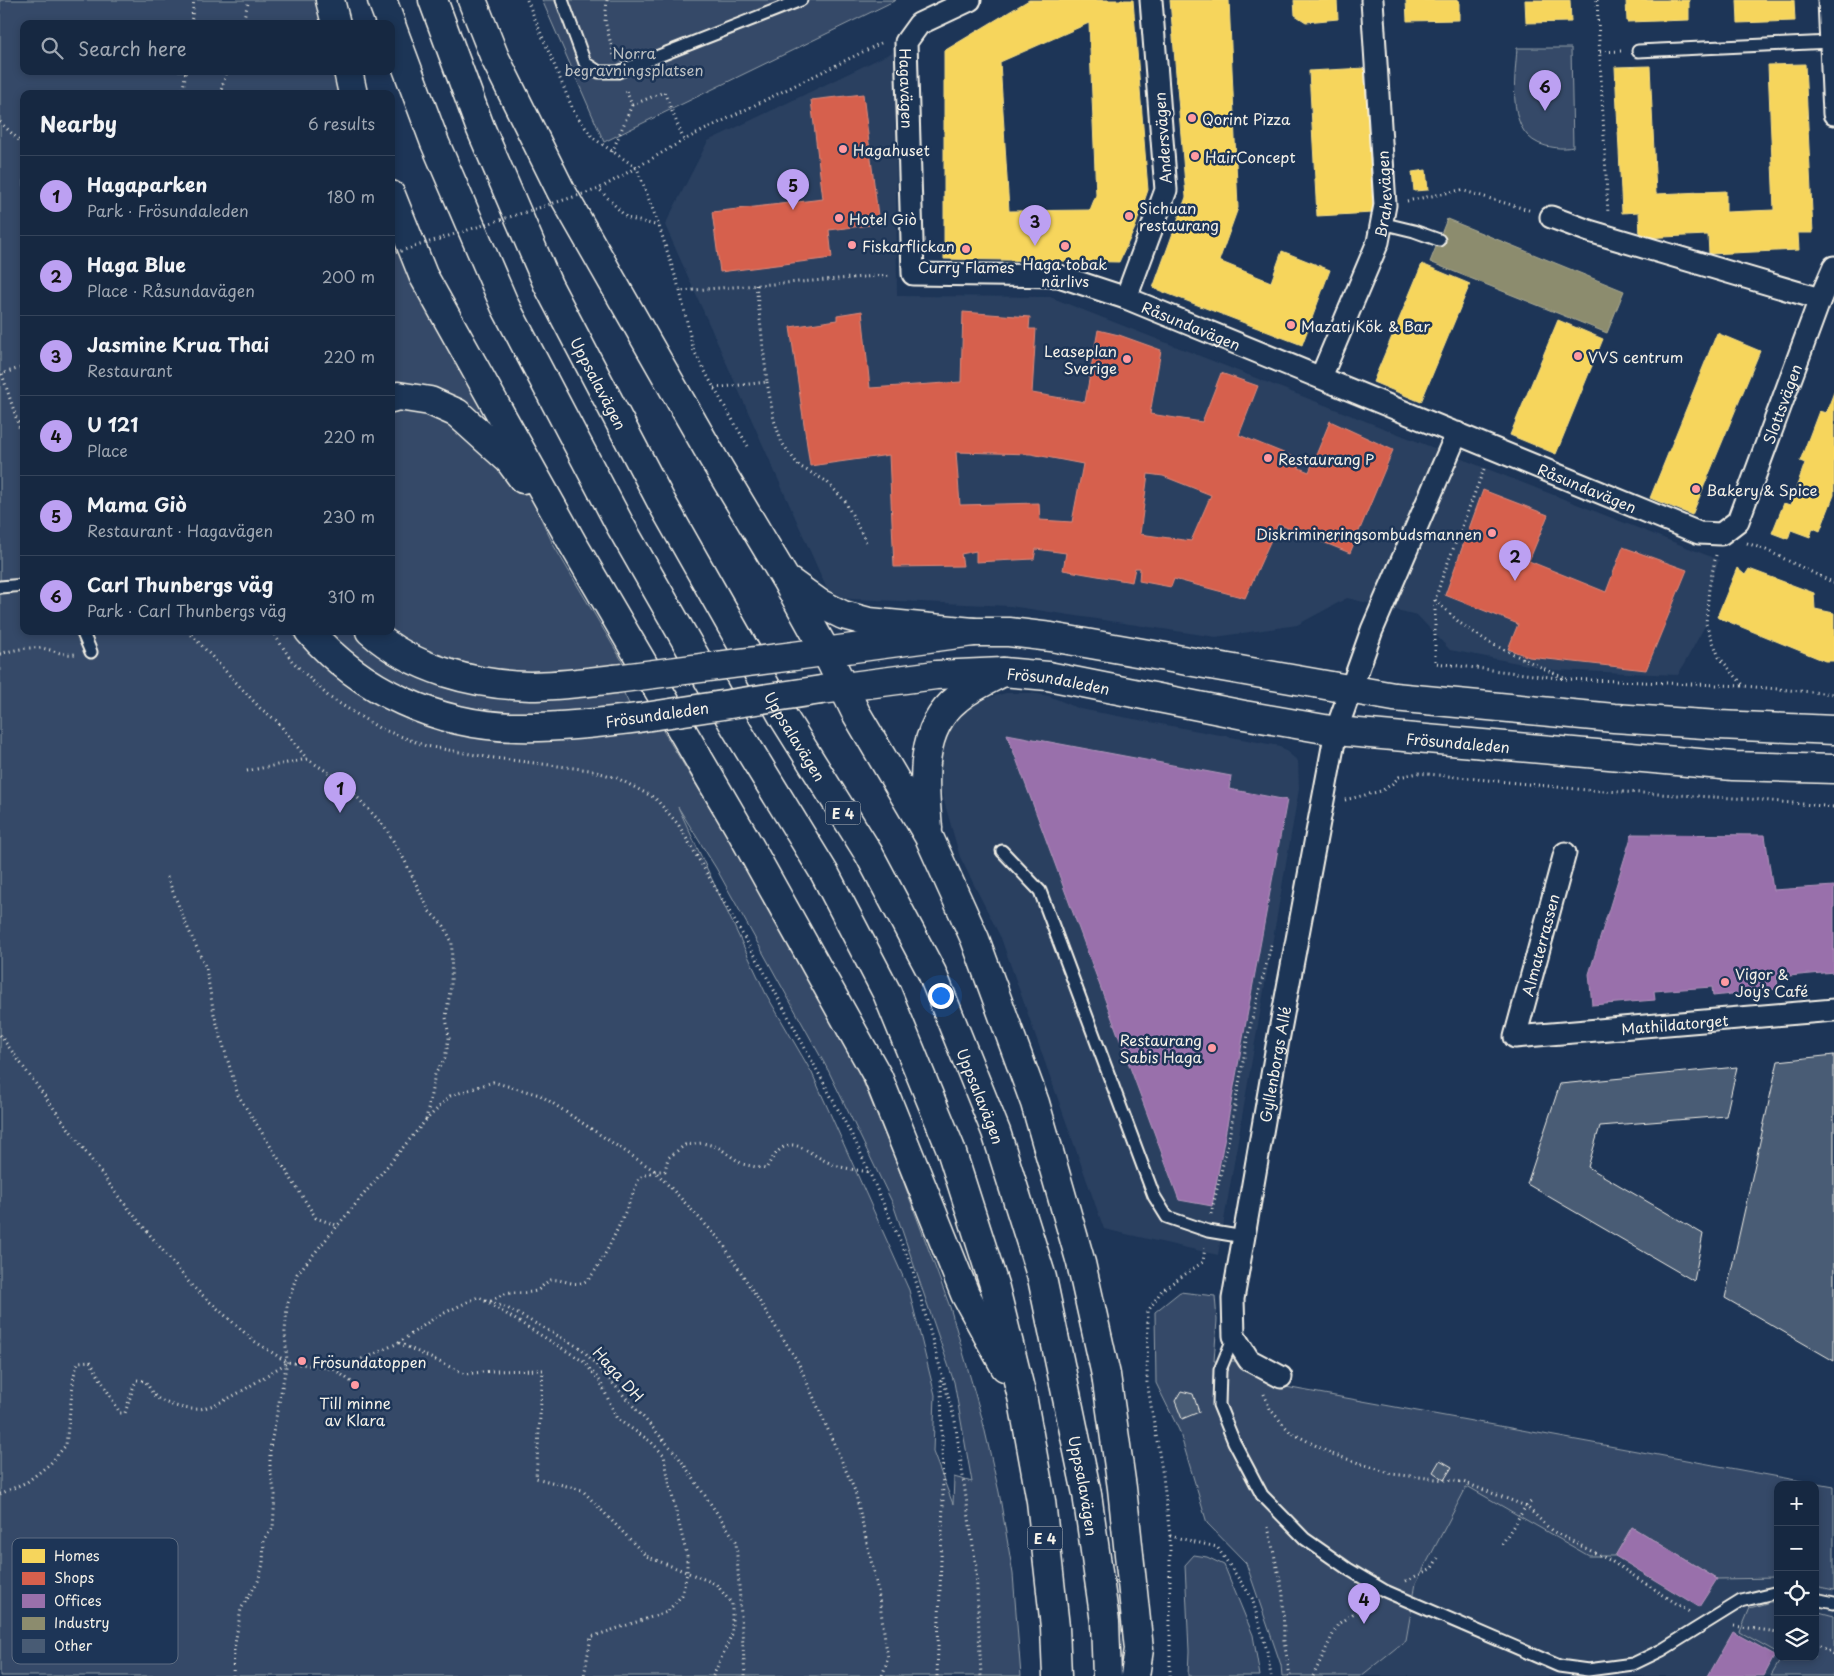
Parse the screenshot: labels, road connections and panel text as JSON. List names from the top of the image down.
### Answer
{
  "streets": {
    "main road": ["Uppsalavägen", "Frösundaleden", "E 4"],
    "street": [
      "Hagavägen",
      "Andersvägen",
      "Brahevägen",
      "Råsundavägen",
      "Slottsvägen",
      "Almaterrassen",
      "Mathildatorget",
      "Gyllenborgs Allé"
    ],
    "path": ["Haga DH"]
  },
  "crossings": [
    ["Hagavägen", "Råsundavägen"],
    ["Andersvägen", "Råsundavägen"],
    ["Brahevägen", "Råsundavägen"],
    ["Råsundavägen", "Slottsvägen"],
    ["Frösundaleden", "Gyllenborgs Allé"],
    ["Almaterrassen", "Mathildatorget"]
  ],
  "parks": ["Norra begravningsplatsen"],
  "places": [
    "Qorint Pizza",
    "Hagahuset",
    "HairConcept",
    "Sichuan restaurang",
    "Hotel Giò",
    "Fiskarflickan",
    "Haga tobak närlivs",
    "Curry Flames",
    "Mazati Kök & Bar",
    "VVS centrum",
    "Leaseplan Sverige",
    "Restaurang P",
    "Bakery & Spice",
    "Diskrimineringsombudsmannen",
    "Vigor & Joy’s Café",
    "Restaurang Sabis Haga",
    "Frösundatoppen",
    "Till minne av Klara"
  ],
  "legend": [
    "Homes",
    "Shops",
    "Offices",
    "Industry",
    "Other"
  ],
  "page": {
    "search": "Search here",
    "pins": [
      "6",
      "5",
      "3",
      "2",
      "1",
      "4"
    ],
    "heading": ["Nearby", "6 results"],
    "list": [
      {
        "mark": "1",
        "name": "Hagaparken",
        "note": "Park · Frösundaleden",
        "value": "180 m"
      },
      {
        "mark": "2",
        "name": "Haga Blue",
        "note": "Place · Råsundavägen",
        "value": "200 m"
      },
      {
        "mark": "3",
        "name": "Jasmine Krua Thai",
        "note": "Restaurant",
        "value": "220 m"
      },
      {
        "mark": "4",
        "name": "U 121",
        "note": "Place",
        "value": "220 m"
      },
      {
        "mark": "5",
        "name": "Mama Giò",
        "note": "Restaurant · Hagavägen",
        "value": "230 m"
      },
      {
        "mark": "6",
        "name": "Carl Thunbergs väg",
        "note": "Park · Carl Thunbergs väg",
        "value": "310 m"
      }
    ],
    "map_buttons": ["+", "−"]
  }
}
